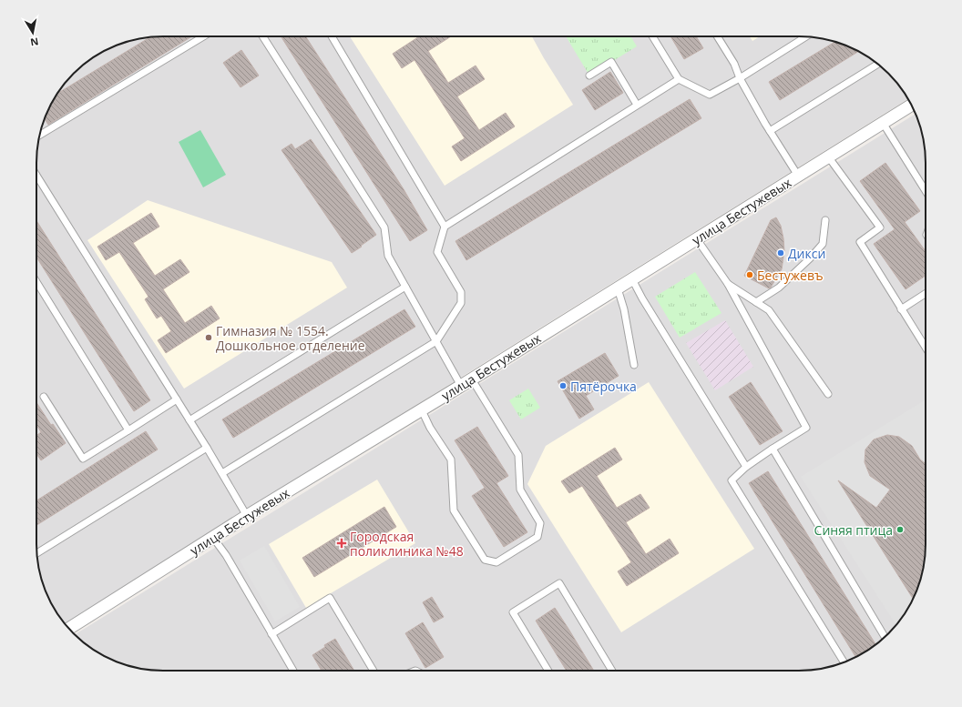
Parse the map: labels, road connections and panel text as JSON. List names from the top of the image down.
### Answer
{
  "streets": {
    "street": ["улица Бестужевых"]
  },
  "places": {
    "other": [
      "Дикси",
      "Бестужевъ",
      "Гимназия № 1554. Дошкольное отделение",
      "Пятёрочка",
      "Синяя птица"
    ],
    "health": ["Городская поликлиника №48"]
  },
  "north": "bottom"
}
